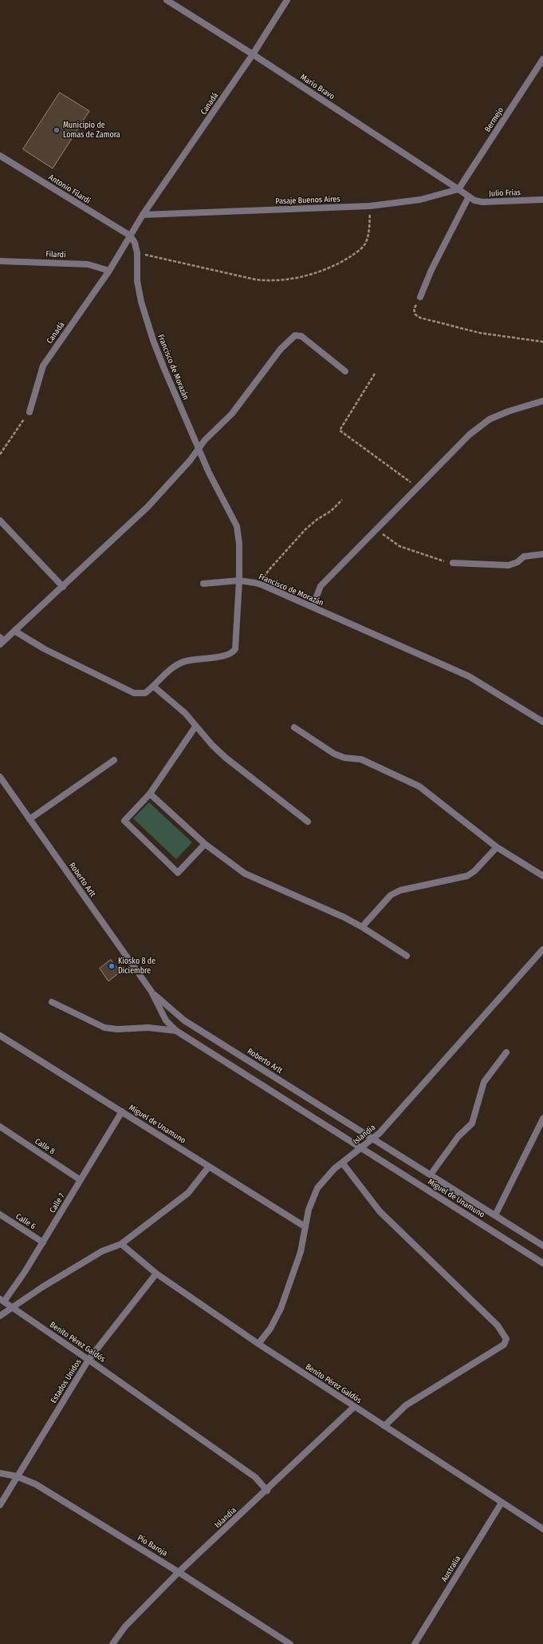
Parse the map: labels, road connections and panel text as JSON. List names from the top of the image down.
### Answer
{
  "streets": {
    "street": [
      "Mario Bravo",
      "Canadá",
      "Bermejo",
      "Antonio Filardi",
      "Julio Frias",
      "Pasaje Buenos Aires",
      "Filardi",
      "Francisco de Morazán",
      "Roberto Arlt",
      "Miguel de Unamuno",
      "Islandia",
      "Calle 8",
      "Calle 7",
      "Calle 6",
      "Benito Pérez Galdós",
      "Estados Unidos",
      "Pío Baroja",
      "Australia"
    ]
  },
  "crossings": [
    ["Mario Bravo", "Canadá"],
    ["Mario Bravo", "Bermejo"],
    ["Mario Bravo", "Pasaje Buenos Aires"],
    ["Canadá", "Antonio Filardi"],
    ["Canadá", "Pasaje Buenos Aires"],
    ["Canadá", "Filardi"],
    ["Canadá", "Francisco de Morazán"],
    ["Bermejo", "Pasaje Buenos Aires"],
    ["Antonio Filardi", "Francisco de Morazán"],
    ["Roberto Arlt", "Miguel de Unamuno"],
    ["Roberto Arlt", "Islandia"],
    ["Miguel de Unamuno", "Islandia"],
    ["Miguel de Unamuno", "Calle 7"],
    ["Islandia", "Benito Pérez Galdós"],
    ["Islandia", "Pío Baroja"],
    ["Calle 8", "Calle 7"],
    ["Calle 7", "Calle 6"],
    ["Calle 7", "Benito Pérez Galdós"],
    ["Benito Pérez Galdós", "Estados Unidos"],
    ["Benito Pérez Galdós", "Australia"],
    ["Estados Unidos", "Pío Baroja"]
  ],
  "places": ["Municipio de Lomas de Zamora", "Kiosko 8 de Diciembre"]
}
